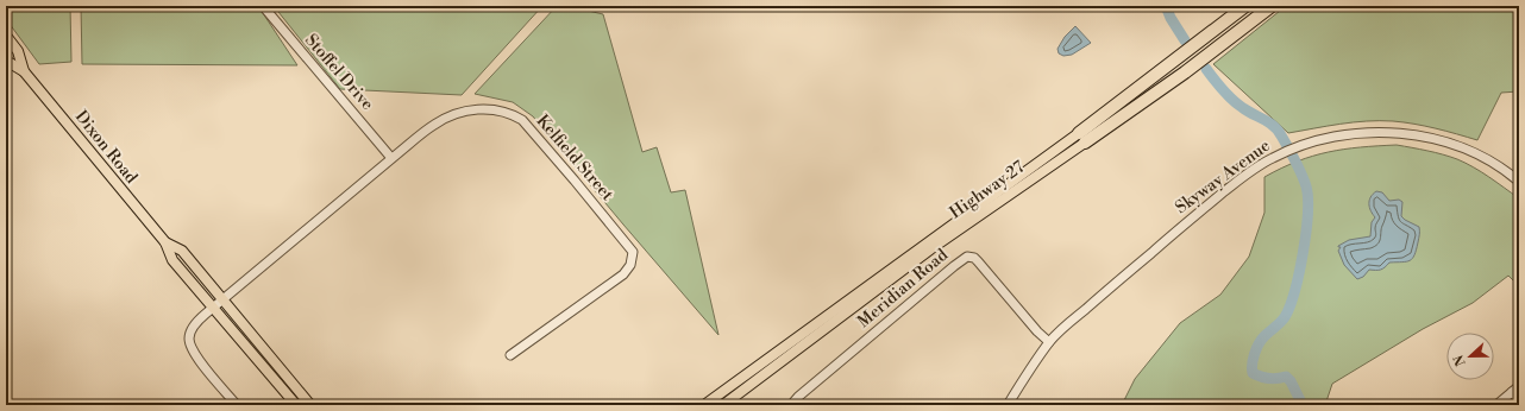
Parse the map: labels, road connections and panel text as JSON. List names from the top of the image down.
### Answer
{
  "streets": {
    "highway": ["Highway 27"],
    "main road": ["Dixon Road"],
    "street": [
      "Stoffel Drive",
      "Kelfield Street",
      "Skyway Avenue",
      "Meridian Road"
    ]
  },
  "crossings": [
    ["Stoffel Drive", "Kelfield Street"],
    ["Dixon Road", "Kelfield Street"],
    ["Skyway Avenue", "Meridian Road"]
  ],
  "north": "left"
}
